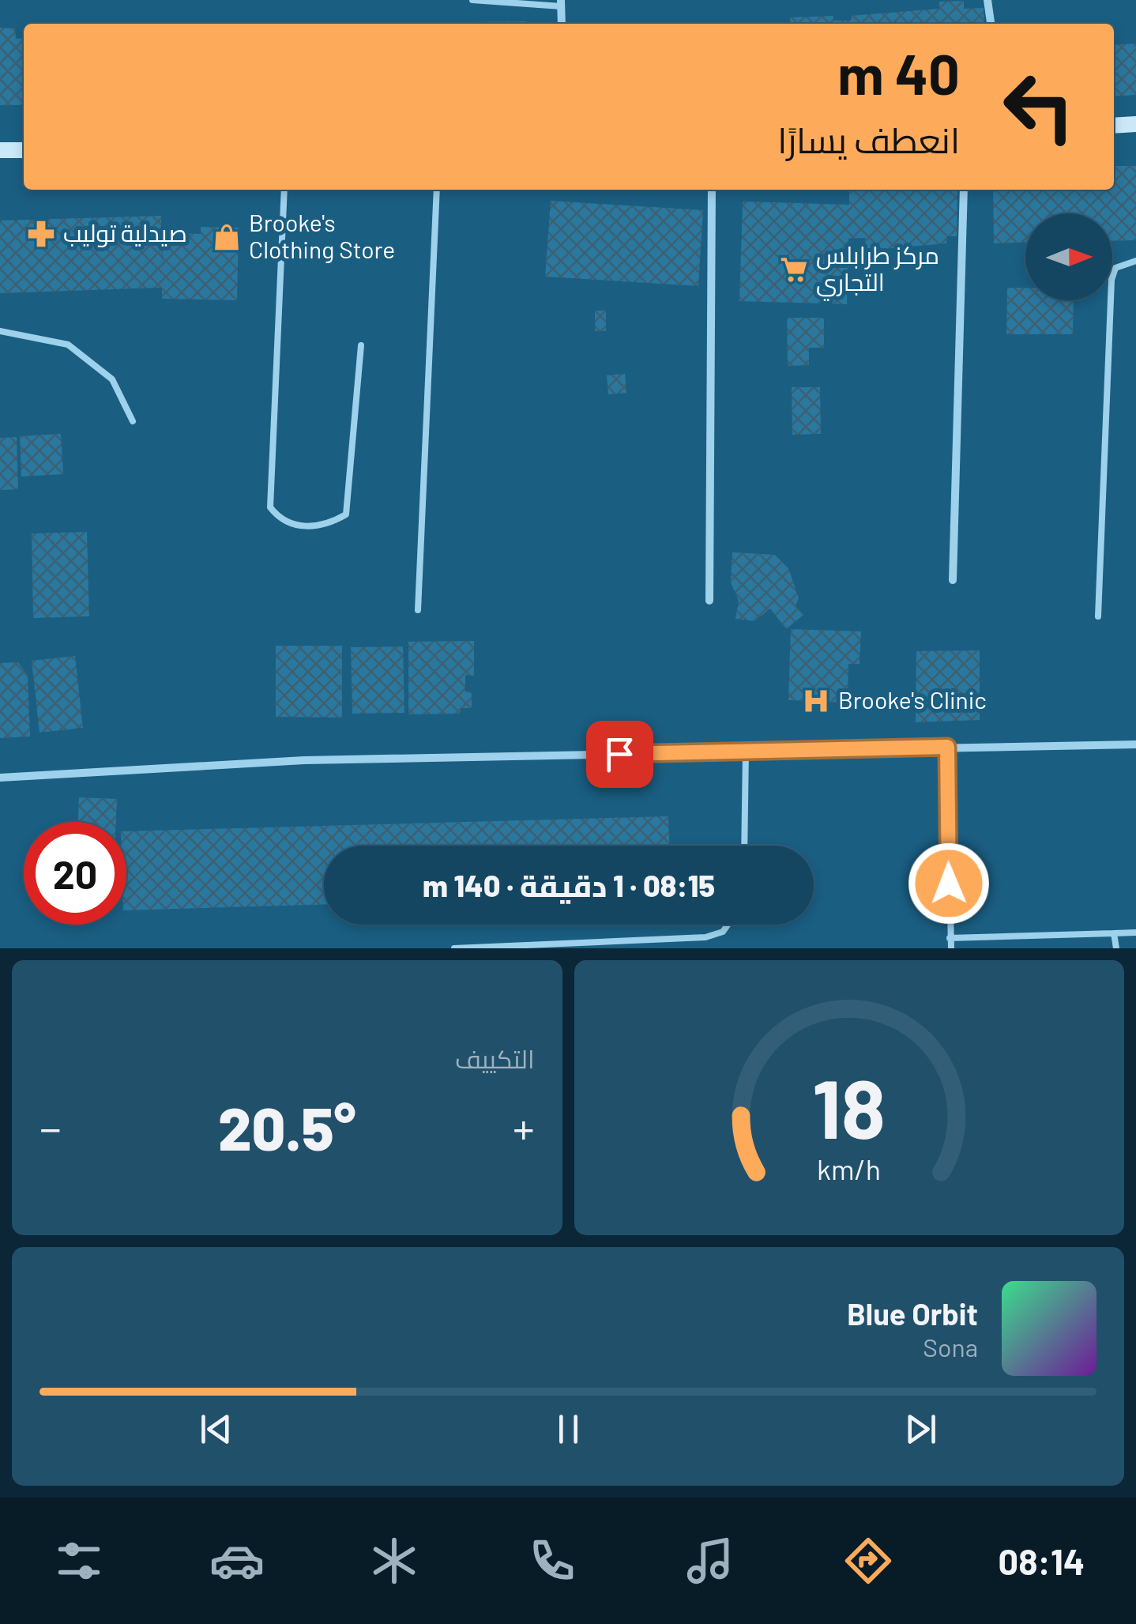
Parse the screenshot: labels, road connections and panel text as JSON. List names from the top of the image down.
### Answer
{
  "places": {
    "pharmacy": ["صيدلية توليب"],
    "shop": ["Brooke's Clothing Store"],
    "supermarket": ["مركز طرابلس التجاري"],
    "hospital": ["Brooke's Clinic"]
  },
  "north": "right",
  "page": {
    "turn": ["40 m", "انعطف يسارًا"],
    "limit": "20",
    "trip": "08:15 · 1 دقيقة · 140 m",
    "tile": "التكييف",
    "heat": ["−", "20.5°", "+"],
    "song": ["Blue Orbit", "Sona"],
    "tabs": "08:14",
    "gauge": ["18", "km/h"]
  }
}
